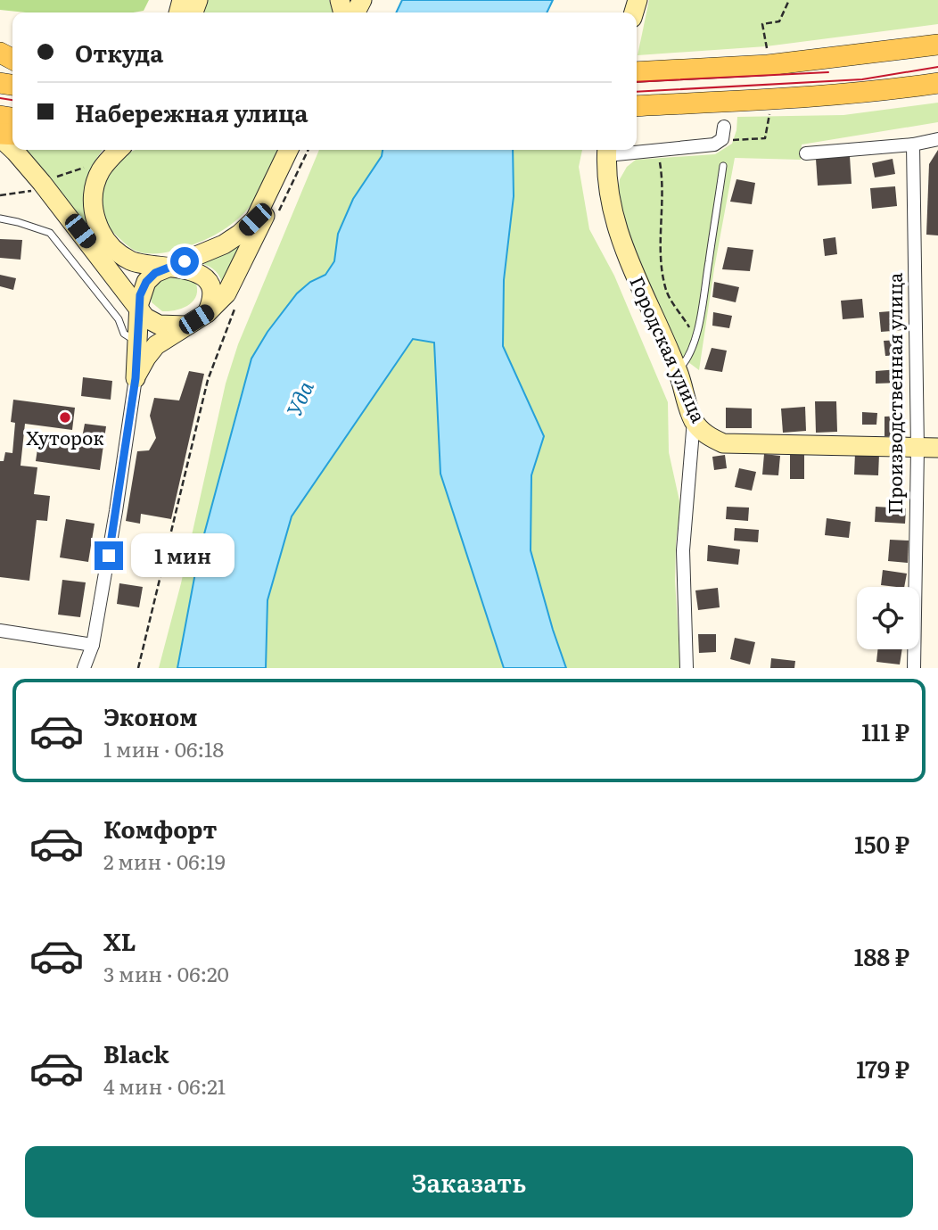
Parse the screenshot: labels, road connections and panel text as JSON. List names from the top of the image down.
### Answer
{
  "streets": {
    "main road": ["Городская улица"],
    "street": ["Производственная улица"]
  },
  "crossings": [
    ["Городская улица", "Производственная улица"]
  ],
  "water": ["Уда"],
  "places": ["Хуторок"],
  "page": {
    "banner": ["Откуда", "Набережная улица"],
    "bubble": "1 мин",
    "list": [
      {
        "name": "Эконом",
        "note": "1 мин · 06:18",
        "value": "111 ₽"
      },
      {
        "name": "Комфорт",
        "note": "2 мин · 06:19",
        "value": "150 ₽"
      },
      {
        "name": "XL",
        "note": "3 мин · 06:20",
        "value": "188 ₽"
      },
      {
        "name": "Black",
        "note": "4 мин · 06:21",
        "value": "179 ₽"
      }
    ],
    "buttons": "Заказать"
  }
}
